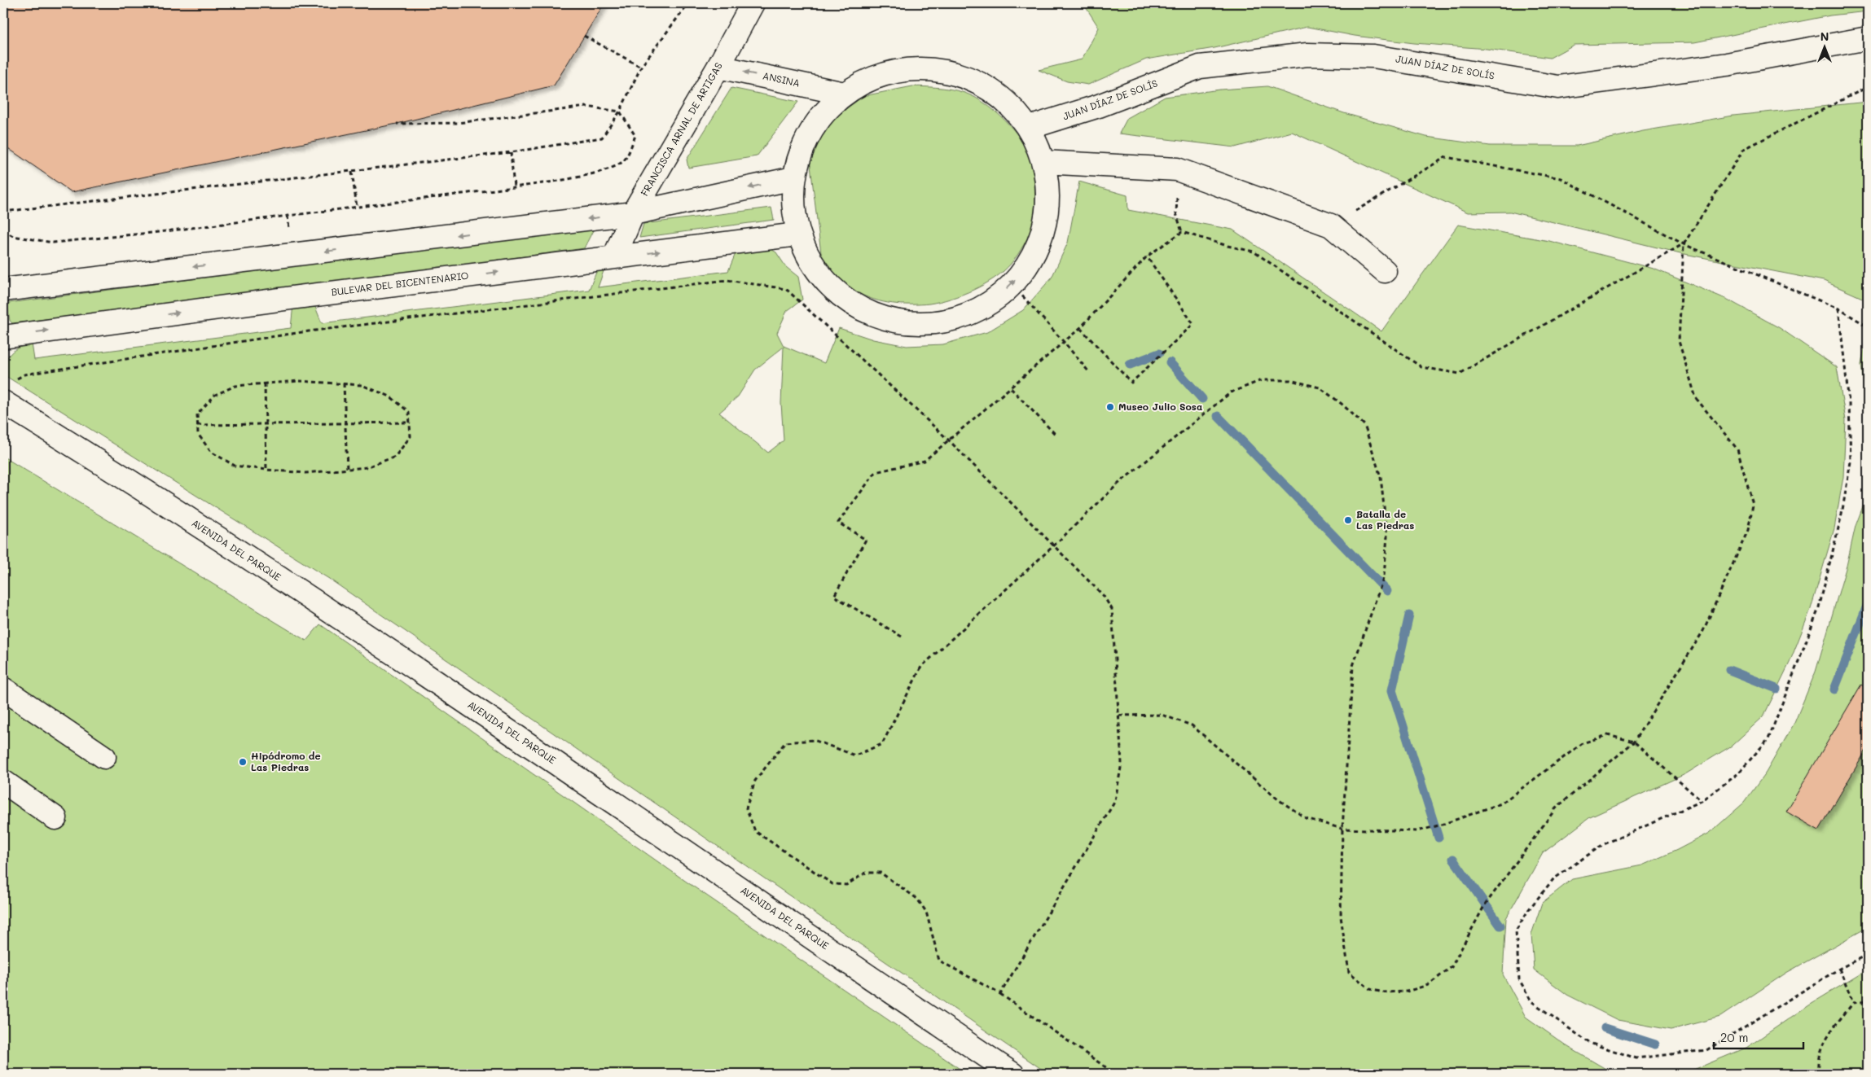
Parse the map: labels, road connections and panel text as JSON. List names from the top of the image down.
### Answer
{
  "streets": {
    "street": [
      "JUAN DÍAZ DE SOLÍS",
      "ANSINA",
      "FRANCISCA ARNAL DE ARTIGAS",
      "BULEVAR DEL BICENTENARIO",
      "AVENIDA DEL PARQUE"
    ]
  },
  "crossings": [
    ["ANSINA", "FRANCISCA ARNAL DE ARTIGAS"],
    ["FRANCISCA ARNAL DE ARTIGAS", "BULEVAR DEL BICENTENARIO"]
  ],
  "places": ["Museo Julio Sosa", "Batalla de Las Piedras", "Hipódromo de Las Piedras"],
  "scale_bar": "20 m",
  "north": "top"
}
